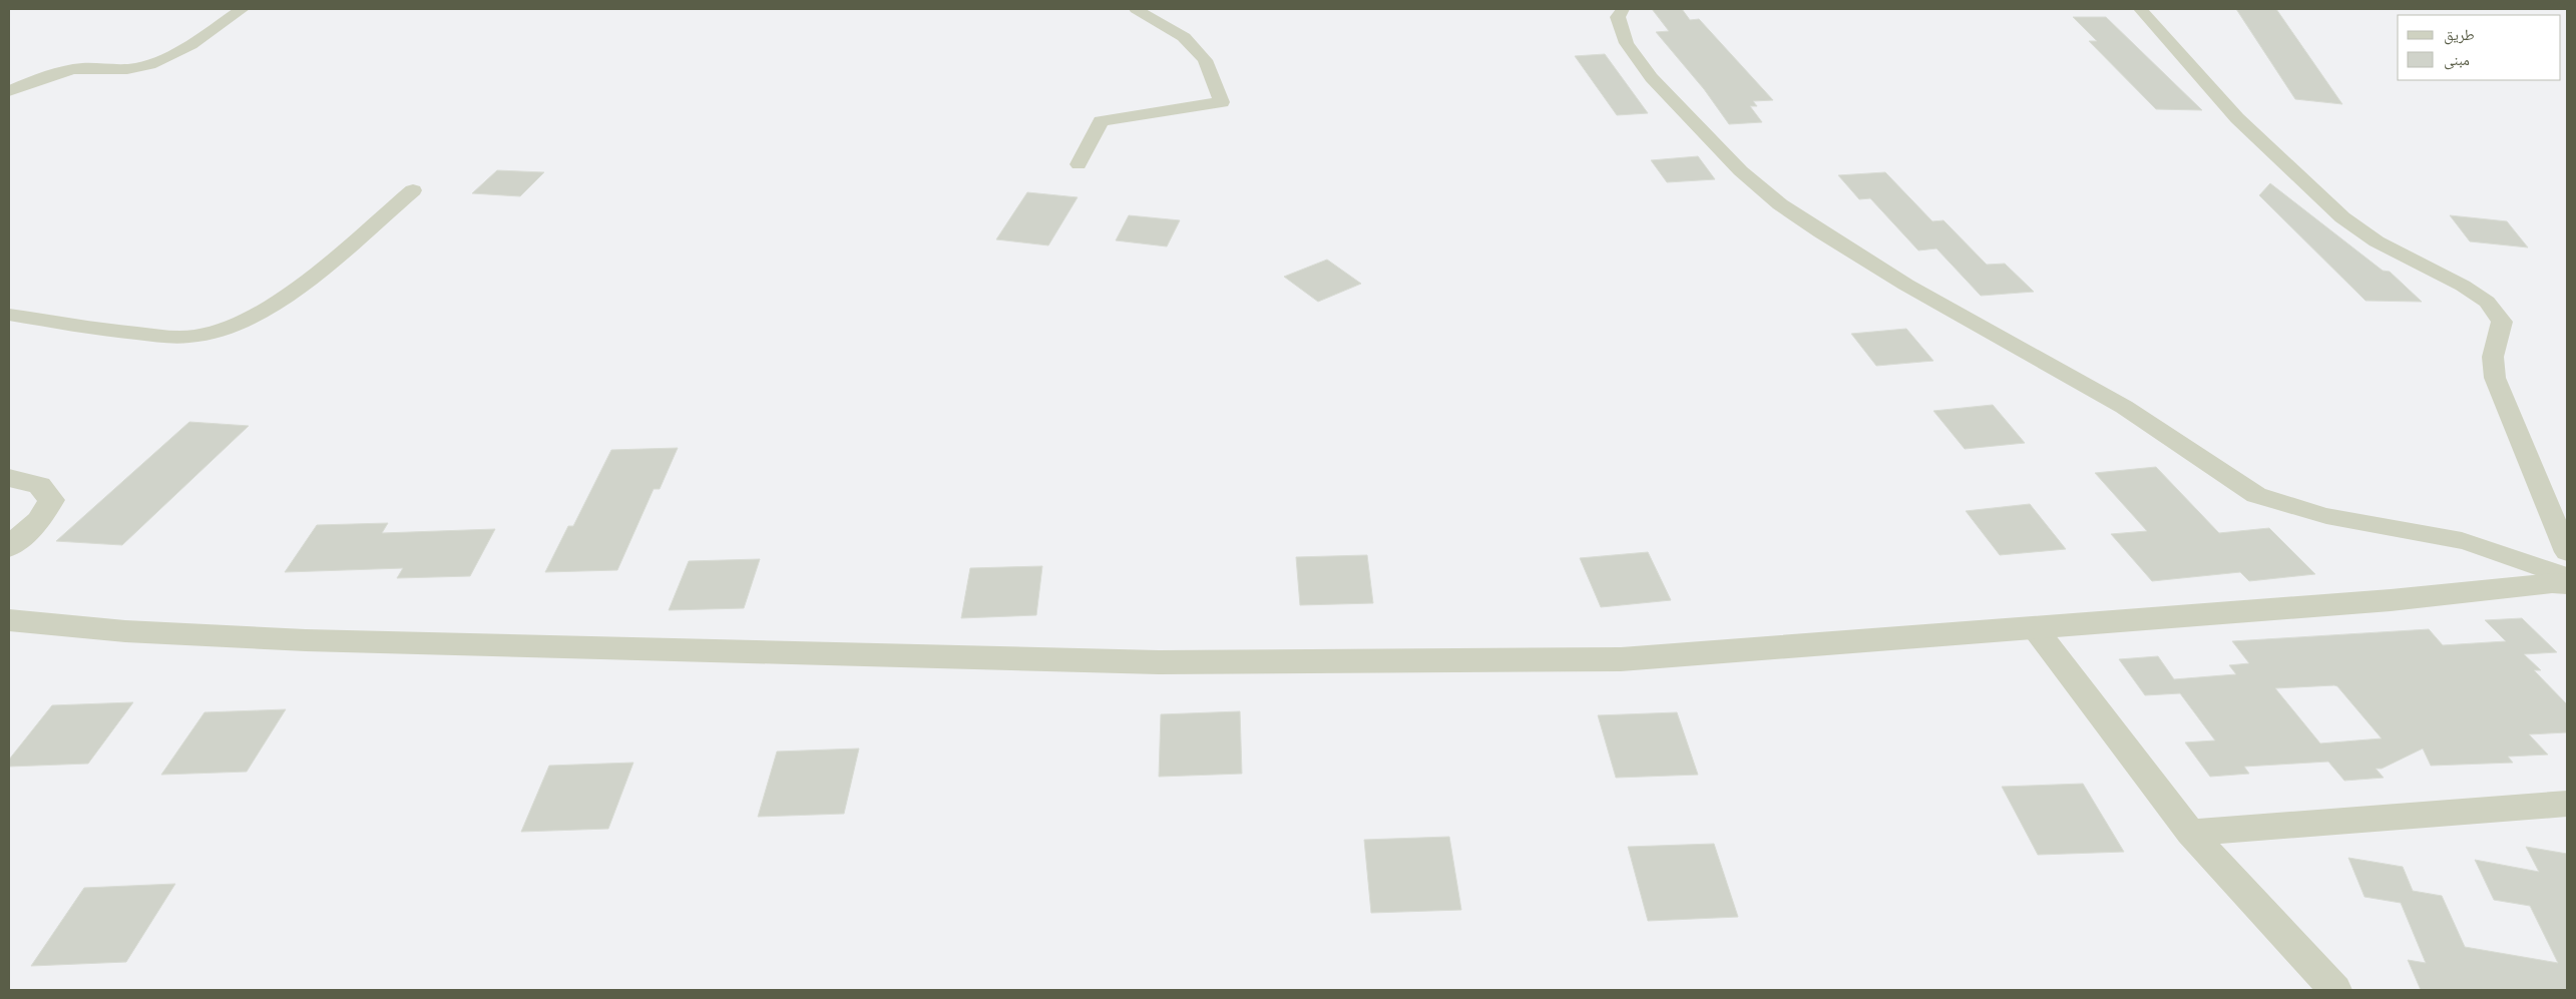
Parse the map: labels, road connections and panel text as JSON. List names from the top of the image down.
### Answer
{
  "legend": ["طريق", "مبنى"]
}
